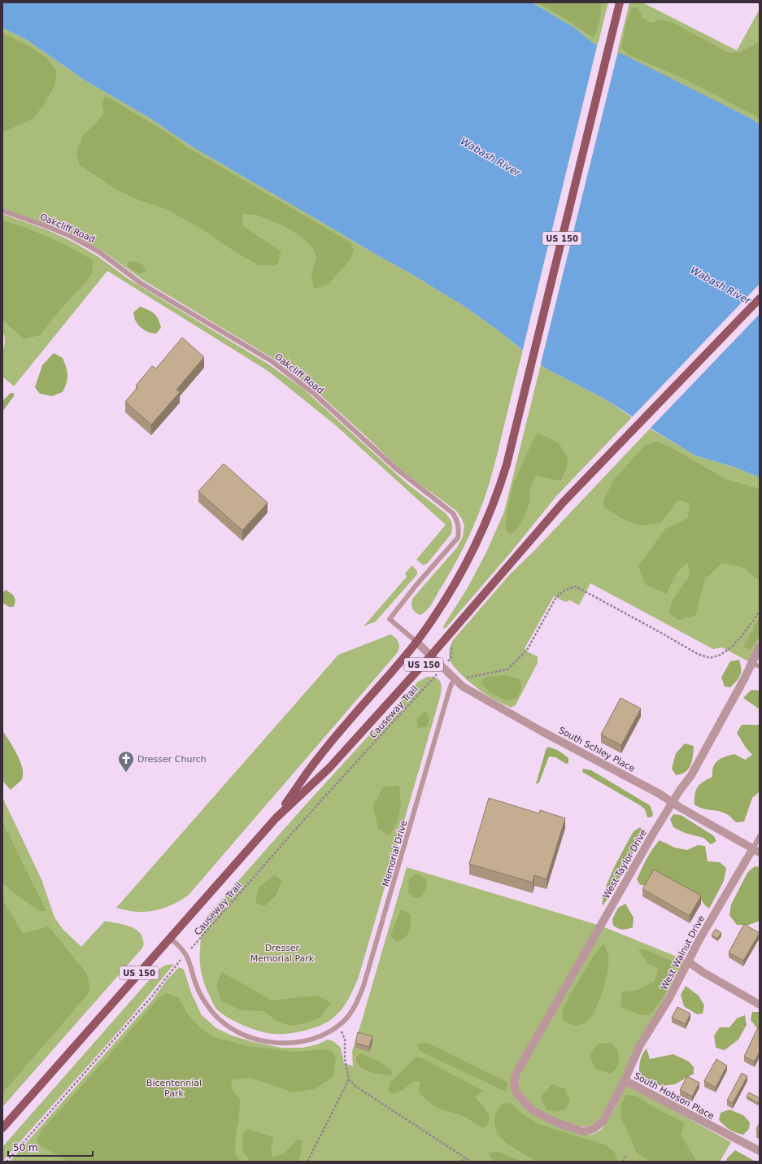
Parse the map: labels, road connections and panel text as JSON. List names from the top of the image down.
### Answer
{
  "streets": {
    "main road": ["US 150"],
    "street": [
      "South Schley Place",
      "West Taylor Drive",
      "West Walnut Drive",
      "South Hobson Place"
    ],
    "lane": ["Oakcliff Road", "Memorial Drive"],
    "path": ["Causeway Trail"]
  },
  "crossings": [
    ["Oakcliff Road", "US 150"],
    ["Oakcliff Road", "South Schley Place"],
    ["US 150", "South Schley Place"],
    ["Causeway Trail", "South Schley Place"],
    ["Causeway Trail", "Memorial Drive"],
    ["South Schley Place", "Memorial Drive"],
    ["South Schley Place", "West Taylor Drive"],
    ["South Schley Place", "West Walnut Drive"],
    ["West Taylor Drive", "South Hobson Place"],
    ["West Walnut Drive", "South Hobson Place"]
  ],
  "water": ["Wabash River"],
  "parks": ["Dresser Memorial Park", "Bicentennial Park"],
  "places": {
    "church": ["Dresser Church"]
  },
  "scale_bar": "50 m"
}
